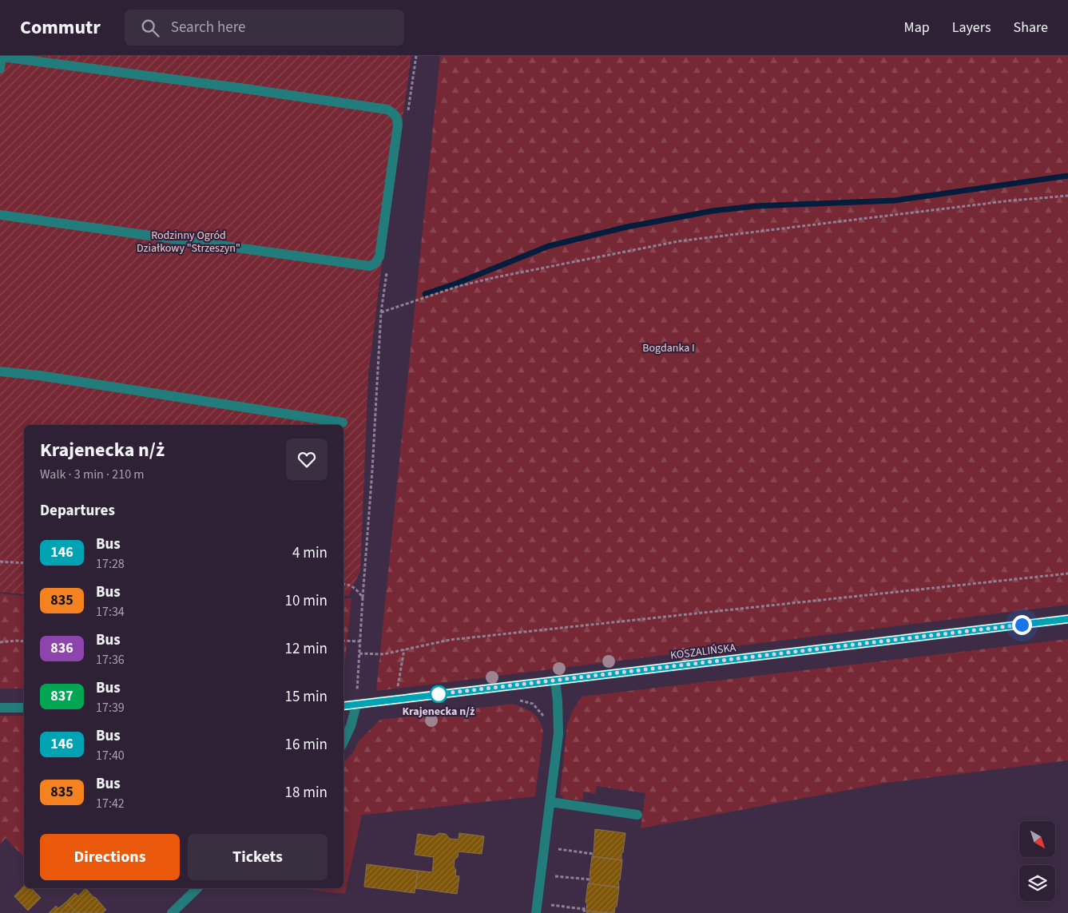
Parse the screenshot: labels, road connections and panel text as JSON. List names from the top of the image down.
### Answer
{
  "streets": {
    "street": ["KOSZALIŃSKA"]
  },
  "parks": ["Rodzinny Ogród Działkowy \"Strzeszyn\"", "Bogdanka I"],
  "places": ["Krajenecka n/ż"],
  "lines": ["bus line 146"],
  "north": "bottom right",
  "page": {
    "header": "Commutr",
    "search": "Search here",
    "nav": ["Map", "Layers", "Share"],
    "heading": [
      ["Krajenecka n/ż", "Walk · 3 min · 210 m"],
      "Departures"
    ],
    "list": [
      {
        "mark": "146",
        "name": "Bus",
        "note": "17:28",
        "value": "4 min"
      },
      {
        "mark": "835",
        "name": "Bus",
        "note": "17:34",
        "value": "10 min"
      },
      {
        "mark": "836",
        "name": "Bus",
        "note": "17:36",
        "value": "12 min"
      },
      {
        "mark": "837",
        "name": "Bus",
        "note": "17:39",
        "value": "15 min"
      },
      {
        "mark": "146",
        "name": "Bus",
        "note": "17:40",
        "value": "16 min"
      },
      {
        "mark": "835",
        "name": "Bus",
        "note": "17:42",
        "value": "18 min"
      }
    ],
    "buttons": ["Directions", "Tickets"]
  }
}
